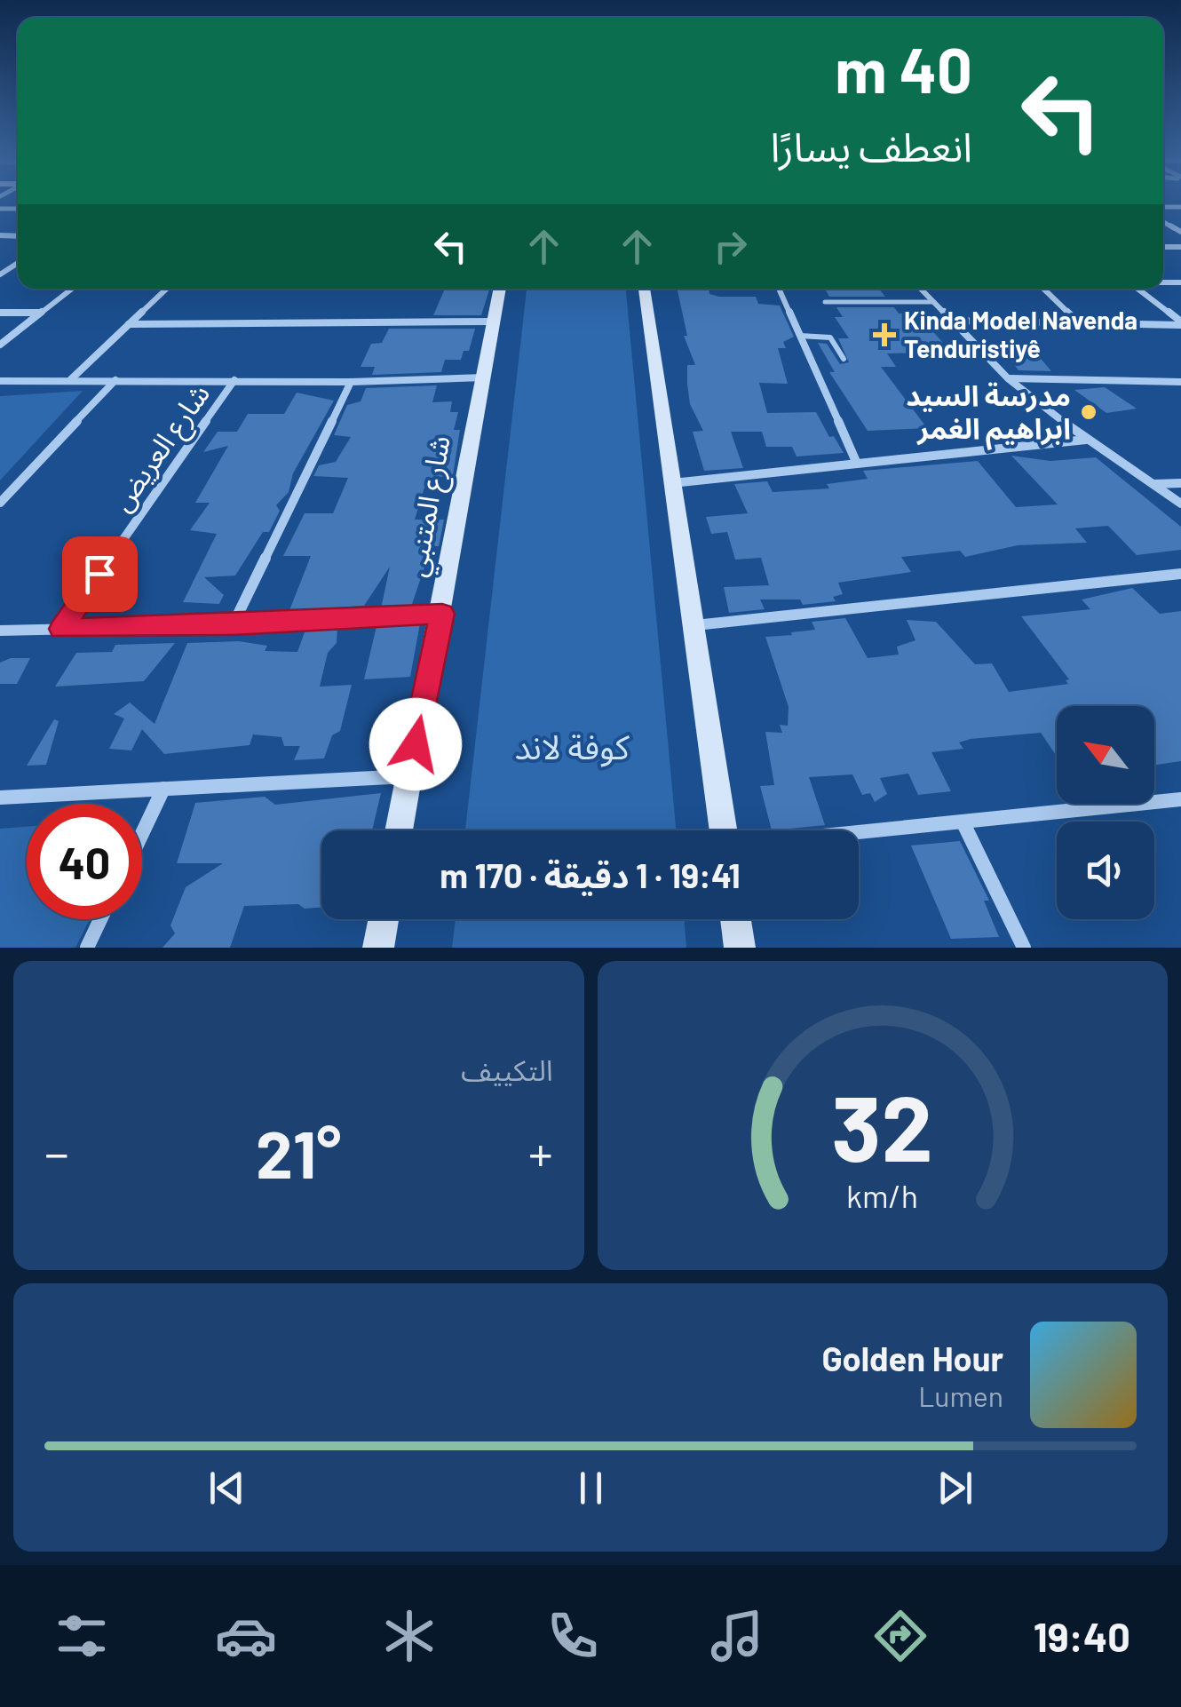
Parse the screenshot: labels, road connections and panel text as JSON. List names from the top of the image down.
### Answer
{
  "streets": {
    "street": ["شارع العريض", "شارع المتنبي"]
  },
  "parks": ["كوفة لاند"],
  "places": {
    "health": ["Kinda Model Navenda Tenduristiyê"],
    "other": ["مدرسة السيد ابراهيم الغمر"]
  },
  "north": "top left",
  "page": {
    "turn": ["40 m", "انعطف يسارًا"],
    "limit": "40",
    "trip": "19:41 · 1 دقيقة · 170 m",
    "tile": "التكييف",
    "heat": ["−", "21°", "+"],
    "song": ["Golden Hour", "Lumen"],
    "tabs": "19:40",
    "gauge": ["32", "km/h"]
  }
}
